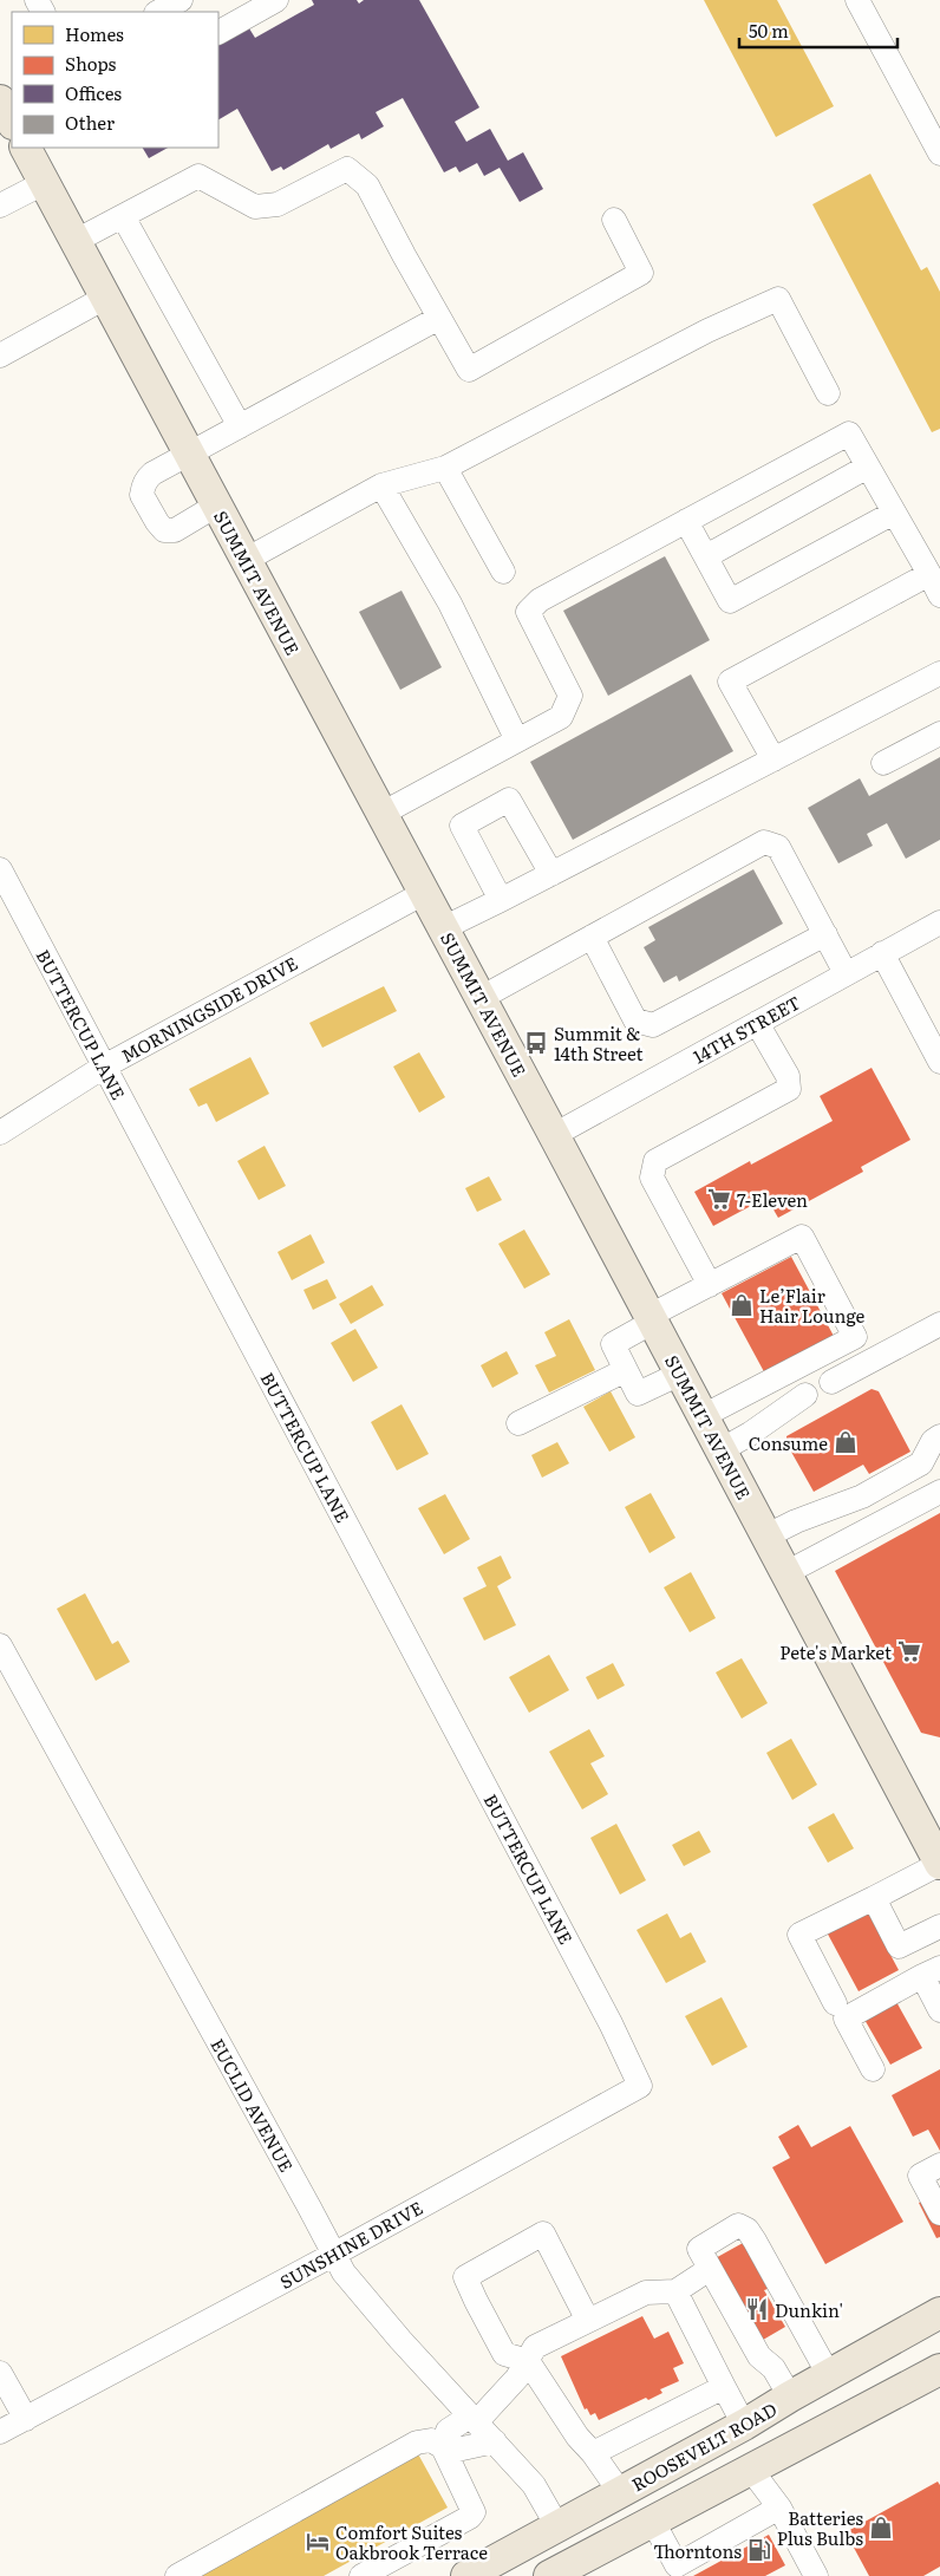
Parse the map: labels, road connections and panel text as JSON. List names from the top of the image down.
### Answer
{
  "streets": {
    "main road": ["SUMMIT AVENUE", "ROOSEVELT ROAD"],
    "street": [
      "MORNINGSIDE DRIVE",
      "BUTTERCUP LANE",
      "14TH STREET",
      "EUCLID AVENUE",
      "SUNSHINE DRIVE"
    ]
  },
  "crossings": [
    ["SUMMIT AVENUE", "MORNINGSIDE DRIVE"],
    ["SUMMIT AVENUE", "14TH STREET"],
    ["MORNINGSIDE DRIVE", "BUTTERCUP LANE"],
    ["BUTTERCUP LANE", "SUNSHINE DRIVE"],
    ["EUCLID AVENUE", "SUNSHINE DRIVE"],
    ["EUCLID AVENUE", "ROOSEVELT ROAD"]
  ],
  "places": {
    "bus stop": ["Summit & 14th Street"],
    "supermarket": ["7-Eleven", "Pete's Market"],
    "shop": ["Le’Flair Hair Lounge", "Consume", "Batteries Plus Bulbs"],
    "restaurant": ["Dunkin'"],
    "hotel": ["Comfort Suites Oakbrook Terrace"],
    "fuel station": ["Thorntons"]
  },
  "legend": [
    "Homes",
    "Shops",
    "Offices",
    "Other"
  ],
  "scale_bar": "50 m"
}
